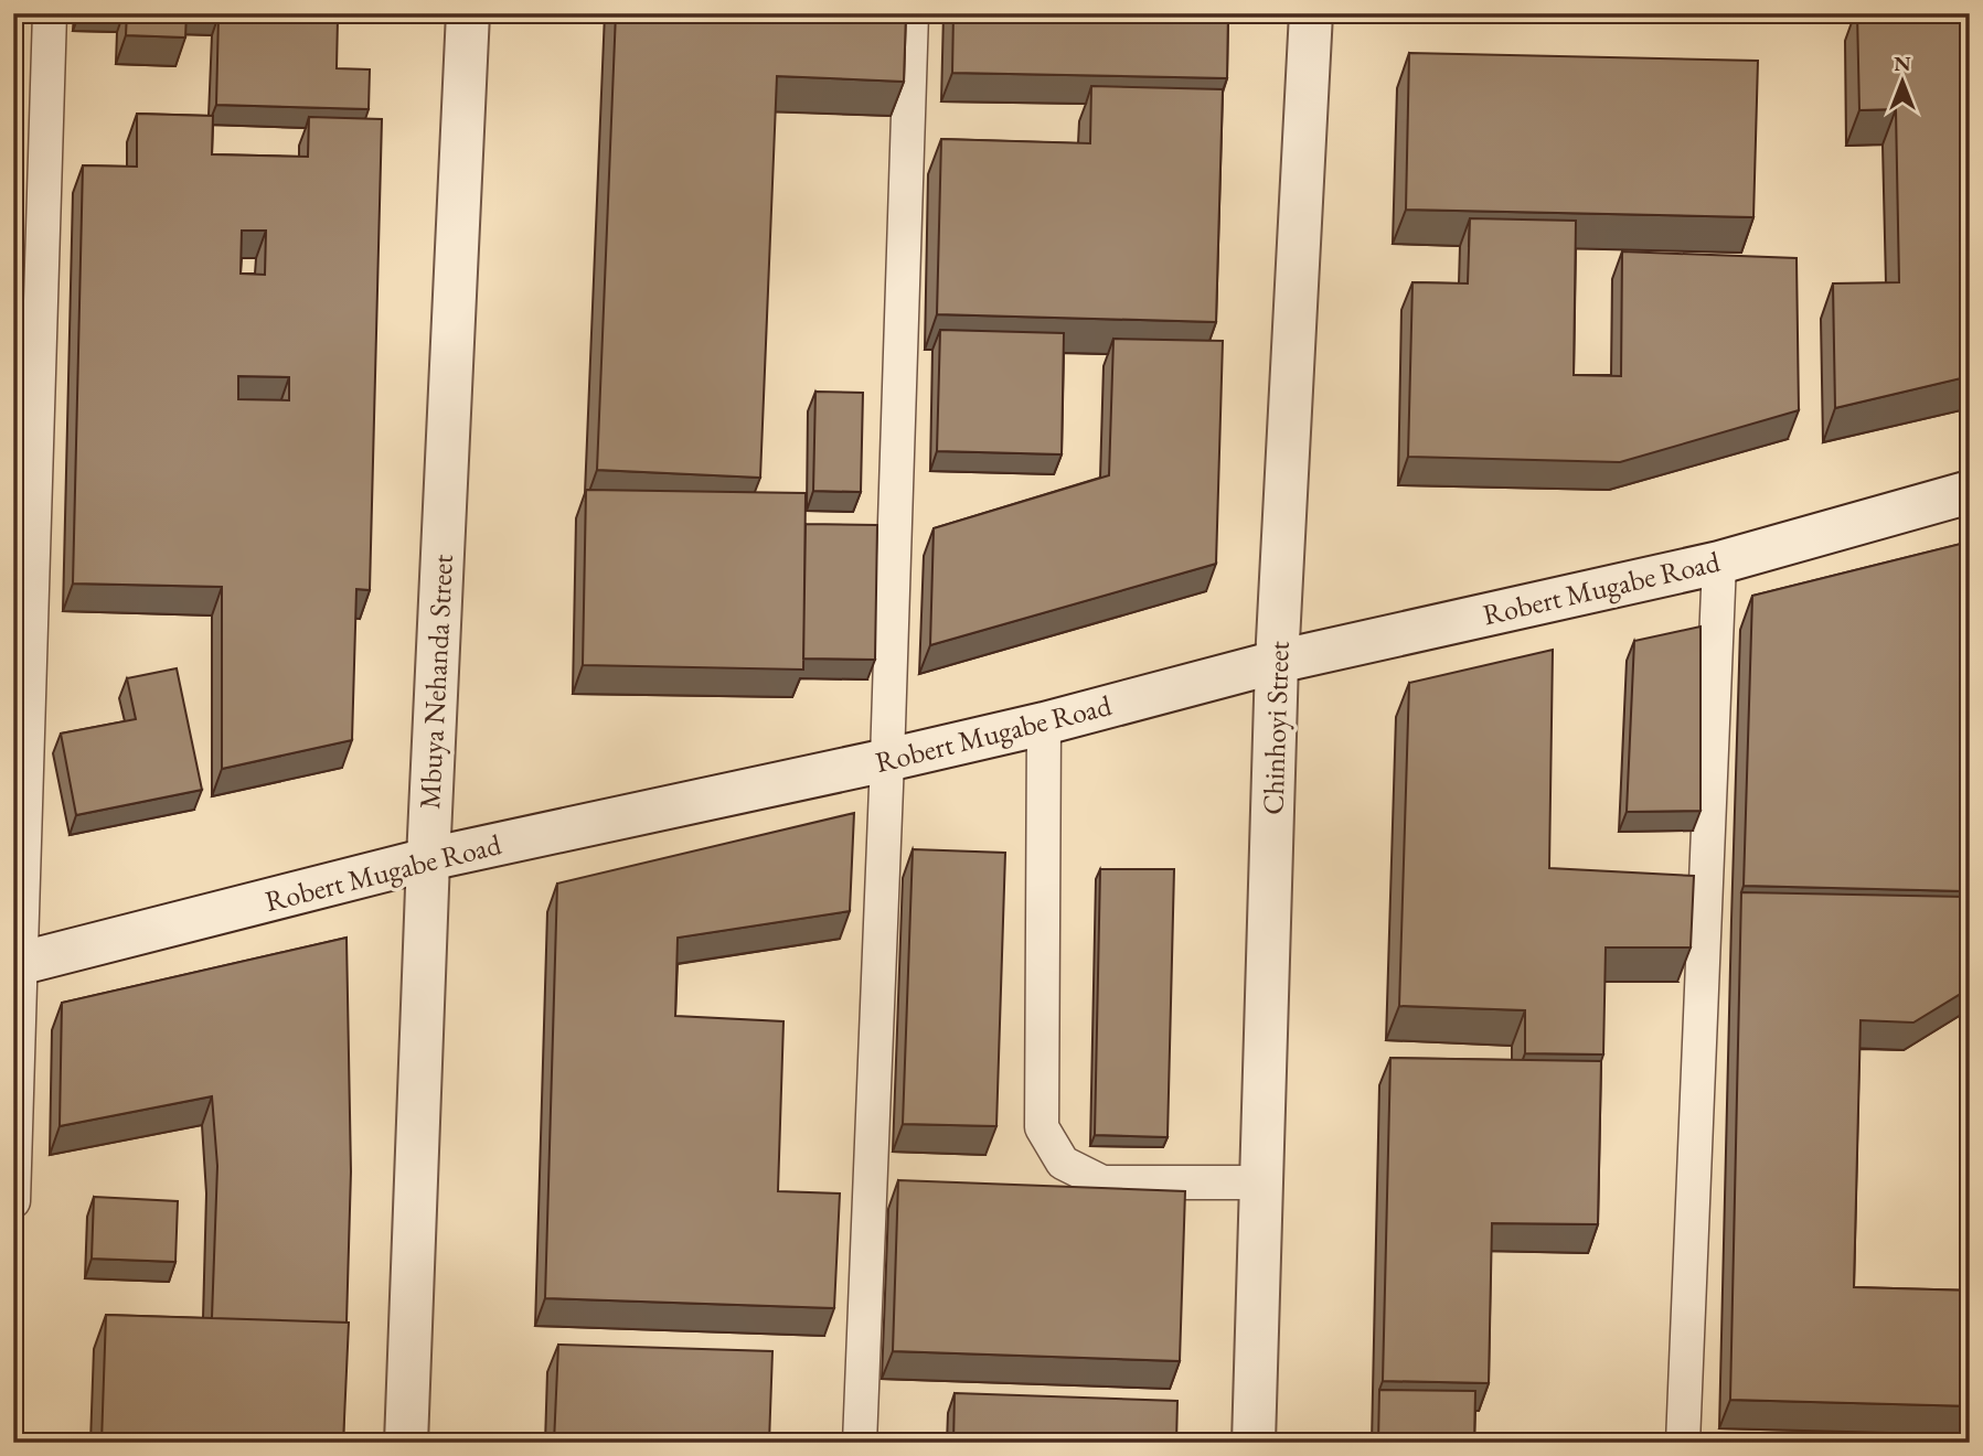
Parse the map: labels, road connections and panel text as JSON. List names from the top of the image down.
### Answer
{
  "streets": {
    "street": ["Robert Mugabe Road", "Mbuya Nehanda Street", "Chinhoyi Street"]
  },
  "crossings": [
    ["Robert Mugabe Road", "Mbuya Nehanda Street"],
    ["Robert Mugabe Road", "Chinhoyi Street"]
  ],
  "north": "top"
}
